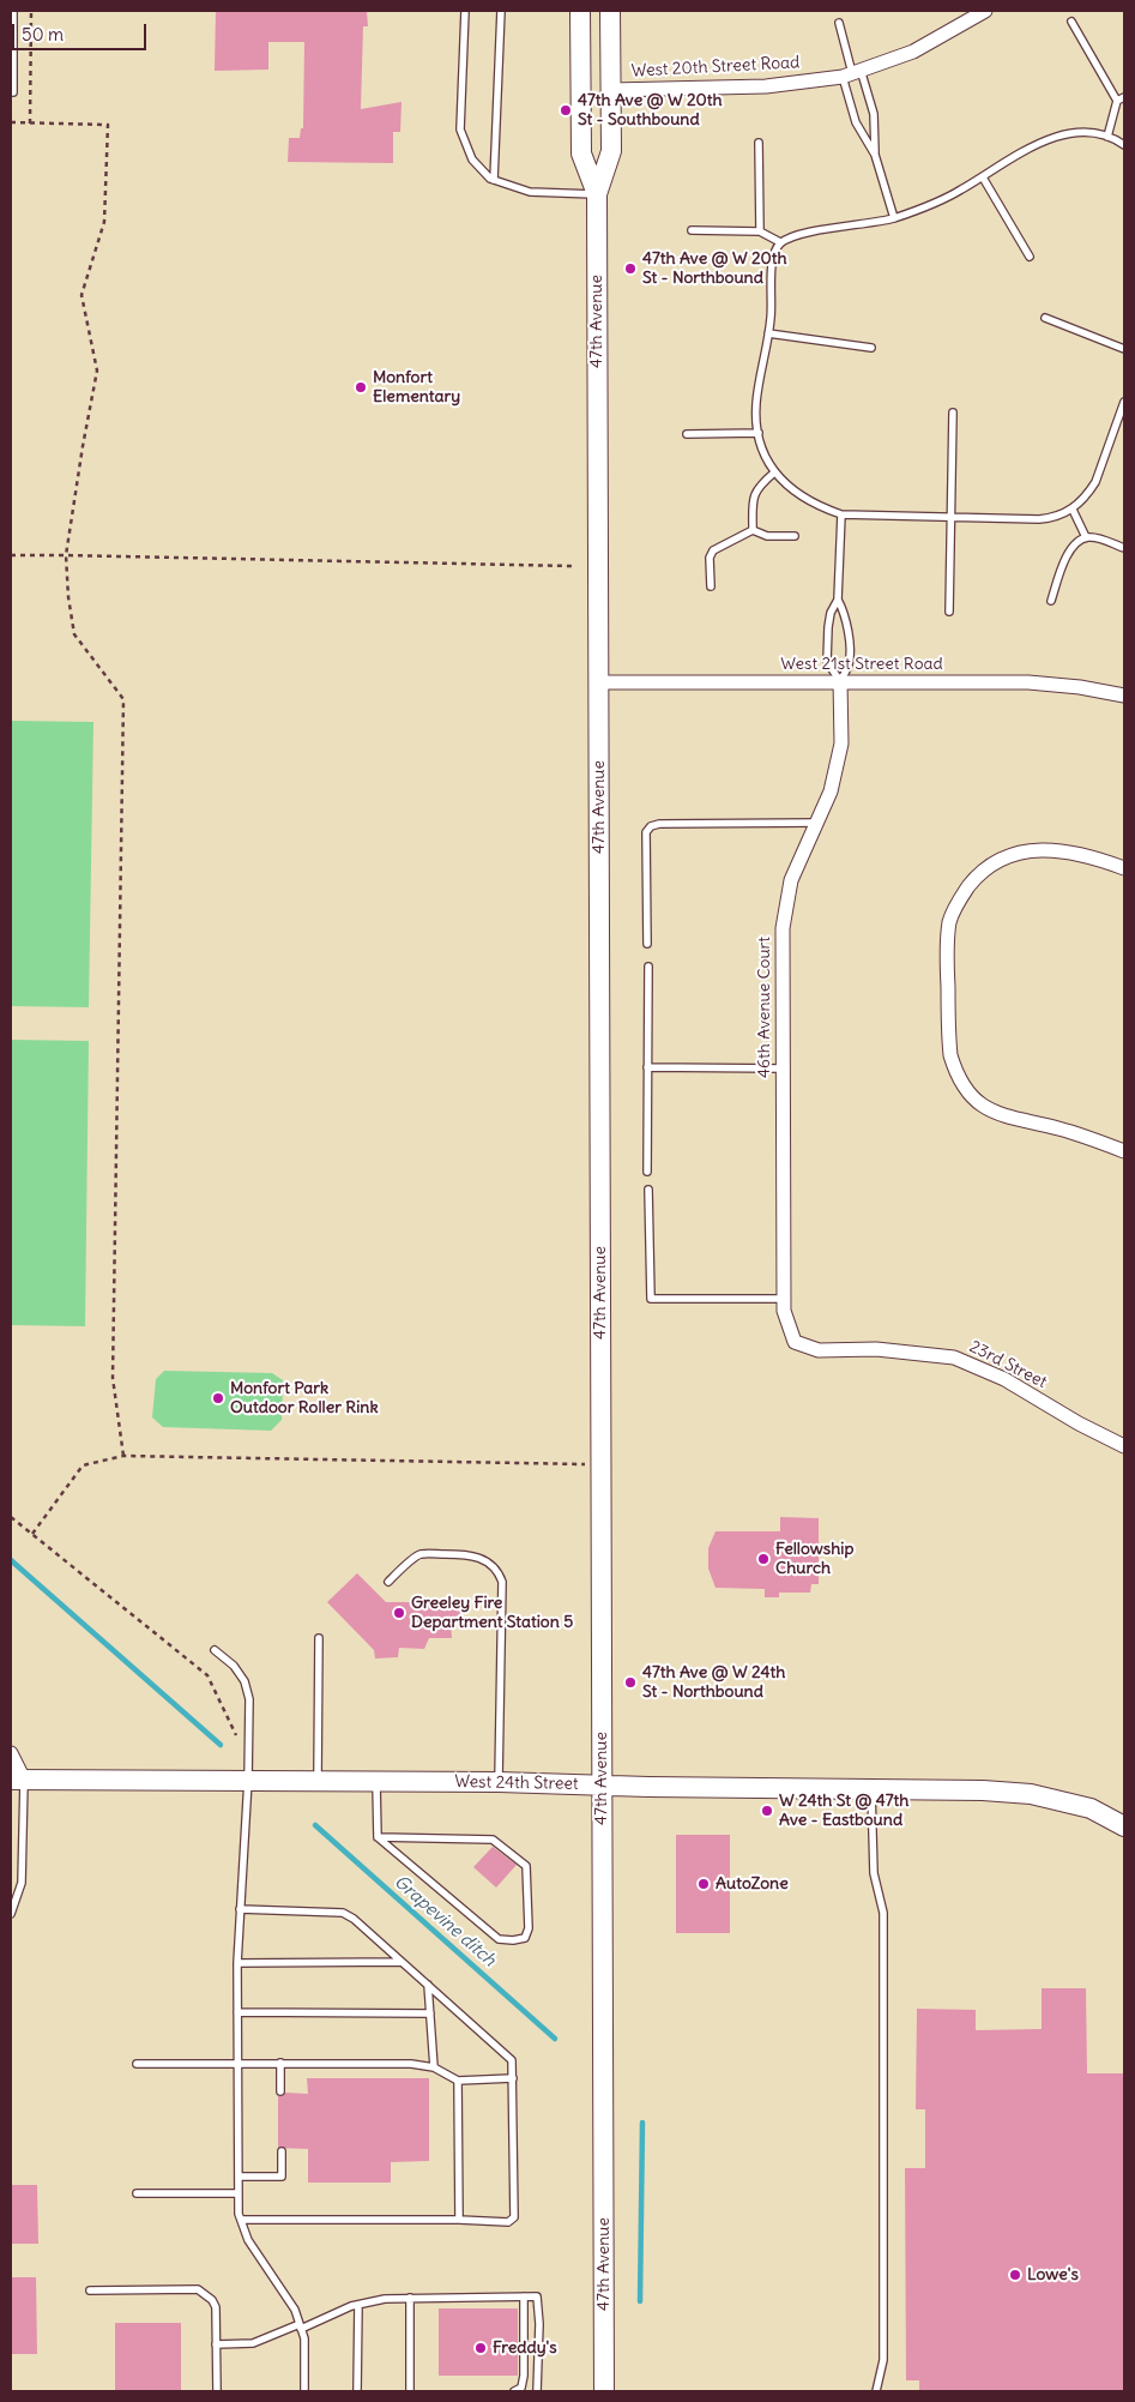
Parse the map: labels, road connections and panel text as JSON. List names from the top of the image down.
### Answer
{
  "streets": {
    "main road": ["47th Avenue", "West 24th Street"],
    "street": [
      "West 20th Street Road",
      "West 21st Street Road",
      "46th Avenue Court",
      "23rd Street"
    ]
  },
  "crossings": [
    ["West 20th Street Road", "47th Avenue"],
    ["47th Avenue", "West 21st Street Road"],
    ["47th Avenue", "West 24th Street"],
    ["West 21st Street Road", "46th Avenue Court"],
    ["46th Avenue Court", "23rd Street"]
  ],
  "water": ["Grapevine ditch"],
  "places": [
    "47th Ave @ W 20th St - Southbound",
    "47th Ave @ W 20th St - Northbound",
    "Monfort Elementary",
    "Monfort Park Outdoor Roller Rink",
    "Fellowship Church",
    "Greeley Fire Department Station 5",
    "47th Ave @ W 24th St - Northbound",
    "W 24th St @ 47th Ave - Eastbound",
    "AutoZone",
    "Lowe's",
    "Freddy's"
  ],
  "scale_bar": "50 m"
}
